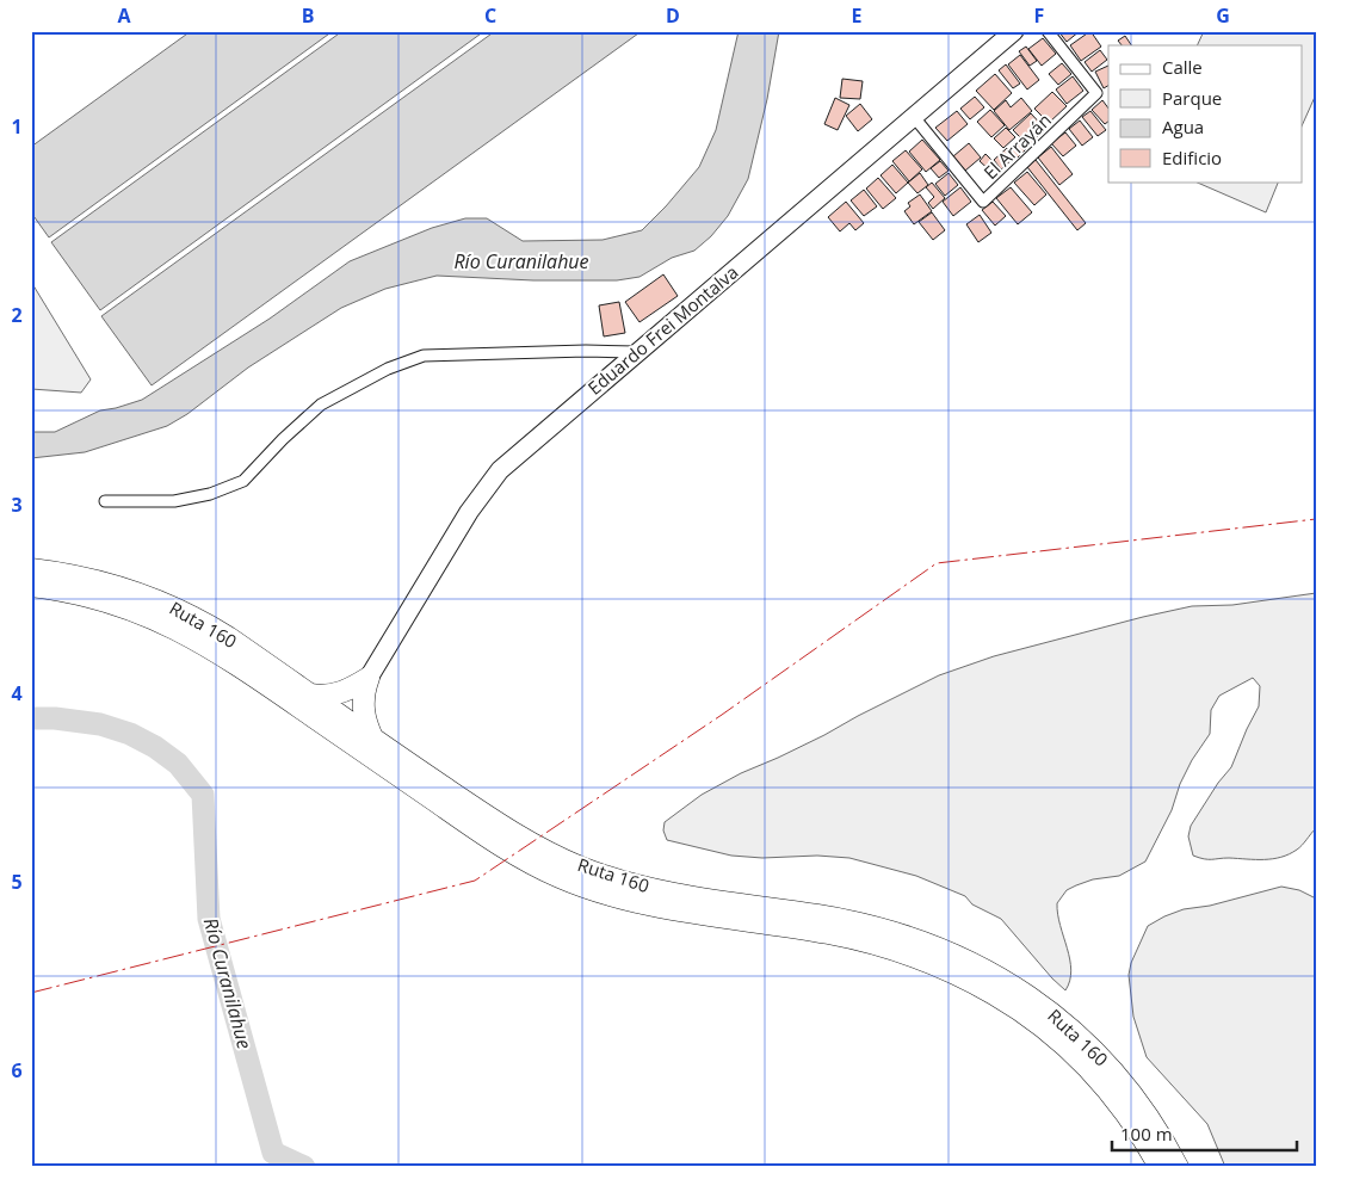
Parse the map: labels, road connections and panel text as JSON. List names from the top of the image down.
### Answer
{
  "streets": {
    "highway": ["Ruta 160"],
    "main road": ["Eduardo Frei Montalva"],
    "street": ["El Arrayán"]
  },
  "crossings": [
    ["El Arrayán", "Eduardo Frei Montalva"]
  ],
  "water": ["Río Curanilahue"],
  "legend": [
    "Calle",
    "Parque",
    "Agua",
    "Edificio"
  ],
  "scale_bar": "100 m",
  "grid": {
    "columns": [
      "A",
      "B",
      "C",
      "D",
      "E",
      "F",
      "G"
    ],
    "rows": [
      "1",
      "2",
      "3",
      "4",
      "5",
      "6"
    ]
  }
}
